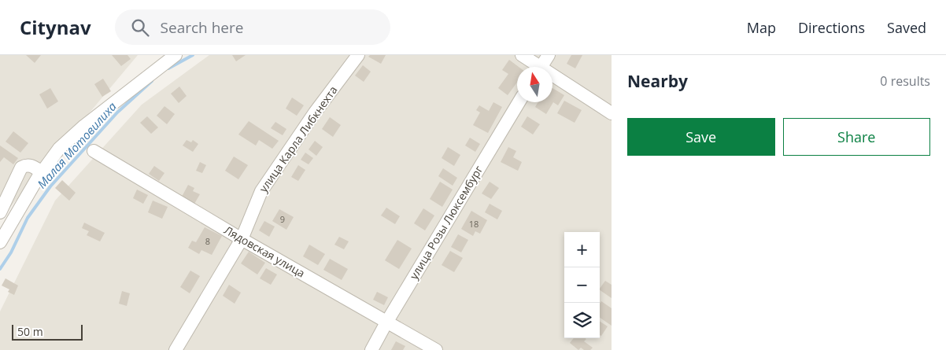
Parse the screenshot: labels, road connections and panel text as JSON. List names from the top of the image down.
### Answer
{
  "streets": {
    "street": ["улица Карла Либкнехта", "улица Розы Люксембург", "Лядовская улица"]
  },
  "crossings": [
    ["улица Карла Либкнехта", "Лядовская улица"],
    ["улица Розы Люксембург", "Лядовская улица"]
  ],
  "water": ["Малая Мотовилиха"],
  "house_numbers": ["9", "18", "8"],
  "scale_bar": "50 m",
  "north": "top",
  "page": {
    "header": "Citynav",
    "search": "Search here",
    "nav": ["Map", "Directions", "Saved"],
    "heading": ["Nearby", "0 results"],
    "buttons": ["Save", "Share"],
    "map_buttons": ["+", "−"],
    "scale": "50 m"
  }
}
